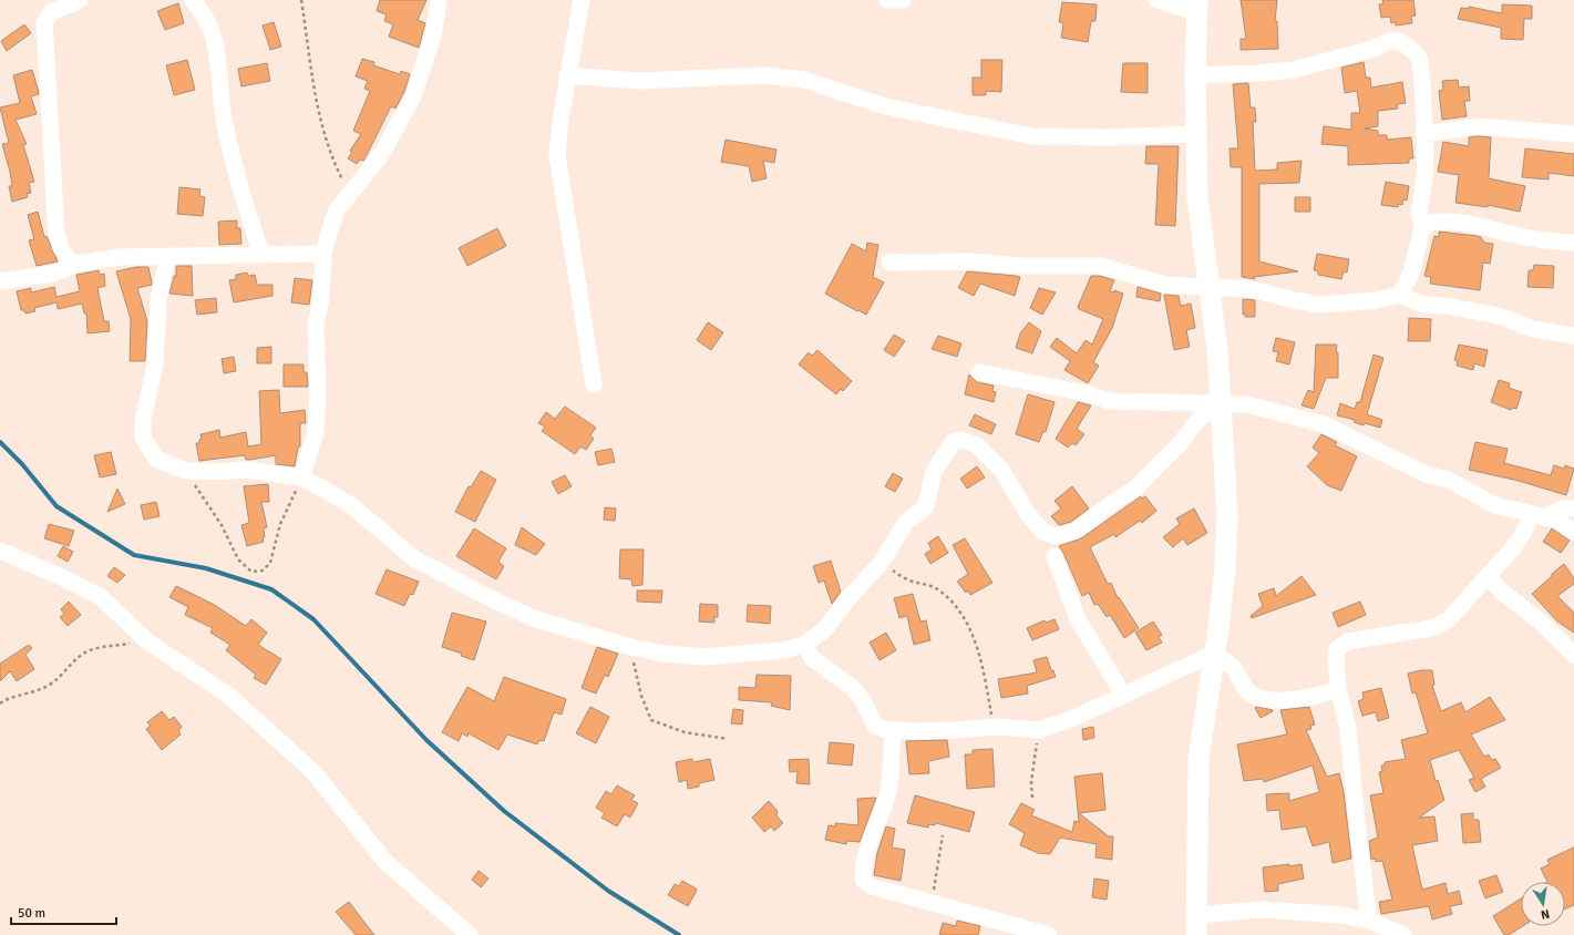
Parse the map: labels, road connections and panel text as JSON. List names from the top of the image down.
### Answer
{
  "scale_bar": "50 m",
  "north": "bottom"
}
